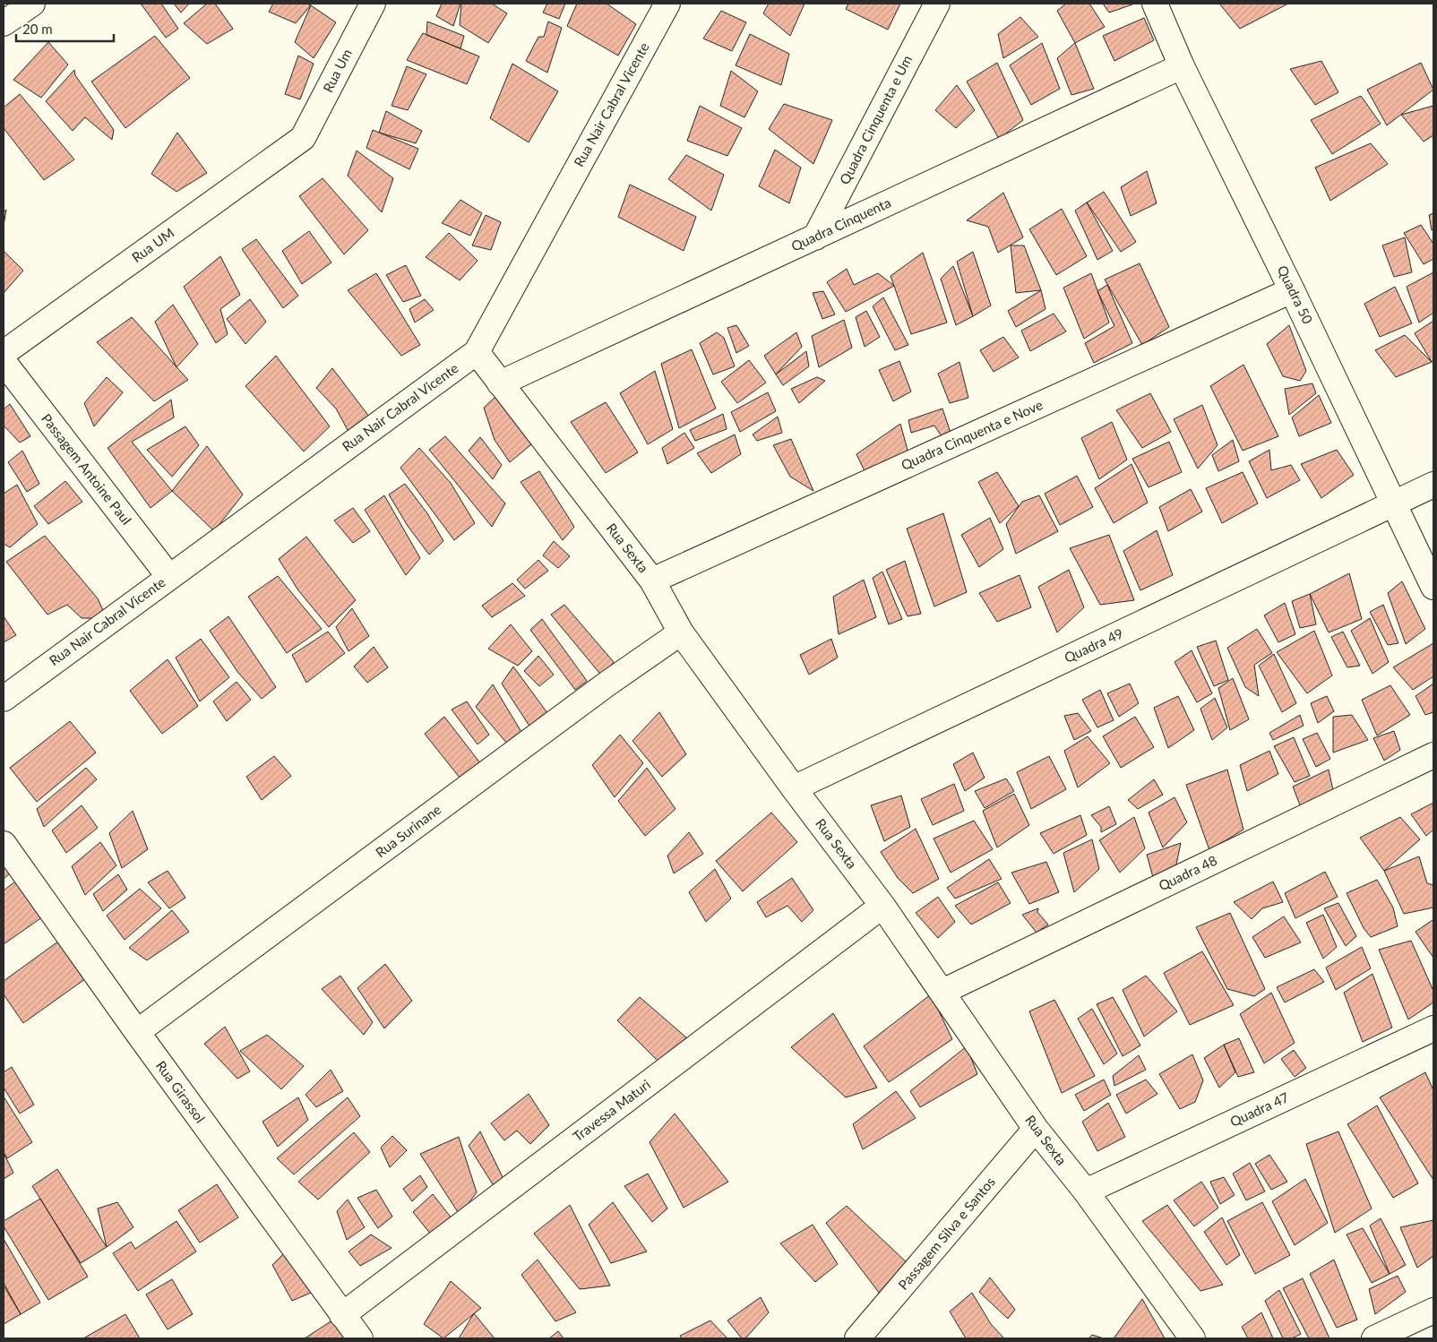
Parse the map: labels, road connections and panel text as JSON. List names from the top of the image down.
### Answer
{
  "streets": {
    "street": [
      "Rua Um",
      "Rua Nair Cabral Vicente",
      "Quadra Cinquenta e Um",
      "Quadra Cinquenta",
      "Rua UM",
      "Quadra 50",
      "Quadra Cinquenta e Nove",
      "Passagem Antoine Paul",
      "Rua Sexta",
      "Quadra 49",
      "Rua Surinane",
      "Quadra 48",
      "Rua Girassol",
      "Quadra 47",
      "Travessa Maturi",
      "Passagem Silva e Santos"
    ]
  },
  "crossings": [
    ["Rua Um", "Rua UM"],
    ["Rua Nair Cabral Vicente", "Passagem Antoine Paul"],
    ["Rua Nair Cabral Vicente", "Rua Sexta"],
    ["Quadra Cinquenta e Um", "Quadra Cinquenta"],
    ["Quadra Cinquenta", "Quadra 50"],
    ["Quadra Cinquenta", "Rua Sexta"],
    ["Quadra 50", "Quadra Cinquenta e Nove"],
    ["Quadra 50", "Quadra 49"],
    ["Quadra Cinquenta e Nove", "Rua Sexta"],
    ["Rua Sexta", "Quadra 49"],
    ["Rua Sexta", "Rua Surinane"],
    ["Rua Sexta", "Quadra 48"],
    ["Rua Sexta", "Quadra 47"],
    ["Rua Sexta", "Travessa Maturi"],
    ["Rua Sexta", "Passagem Silva e Santos"],
    ["Rua Surinane", "Rua Girassol"],
    ["Rua Girassol", "Travessa Maturi"]
  ],
  "scale_bar": "20 m"
}
